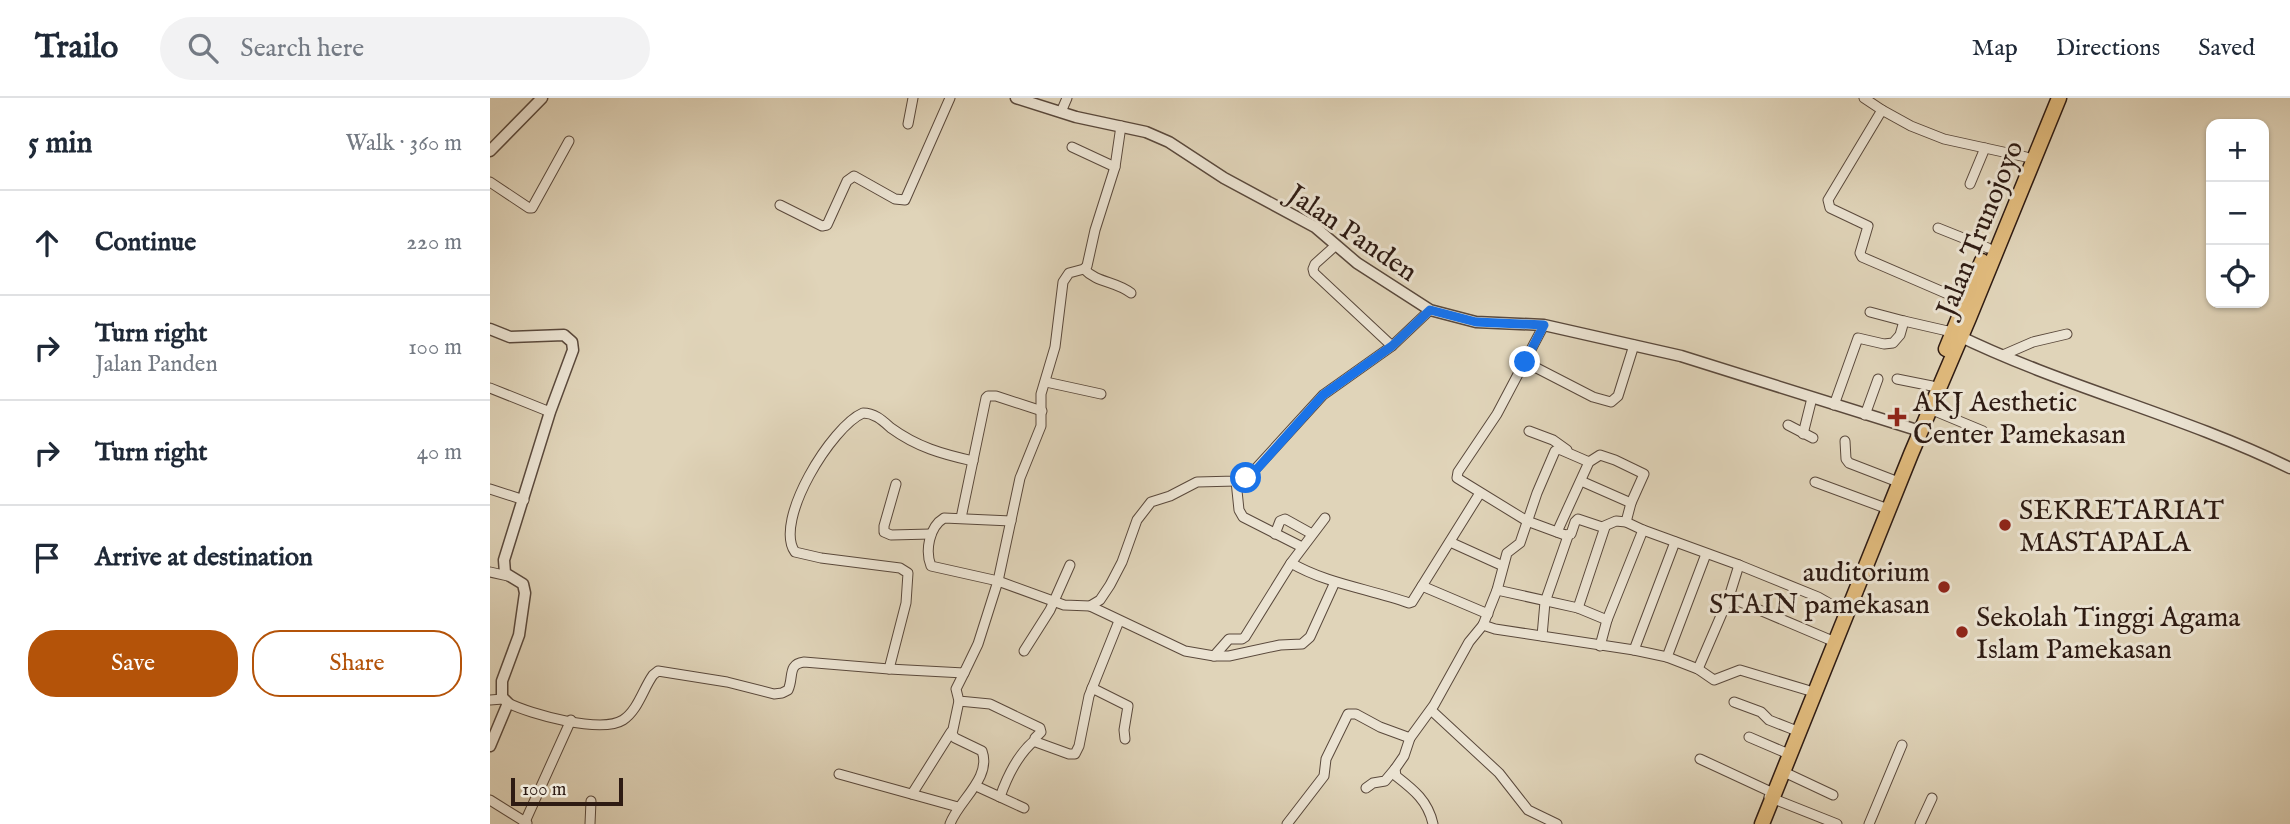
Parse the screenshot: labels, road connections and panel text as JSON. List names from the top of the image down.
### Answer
{
  "streets": {
    "highway": ["Jalan Trunojoyo"],
    "street": ["Jalan Panden"]
  },
  "places": {
    "health": ["AKJ Aesthetic Center Pamekasan"],
    "other": ["SEKRETARIAT MASTAPALA", "auditorium STAIN pamekasan", "Sekolah Tinggi Agama Islam Pamekasan"]
  },
  "scale_bar": "100 m",
  "page": {
    "header": "Trailo",
    "search": "Search here",
    "nav": ["Map", "Directions", "Saved"],
    "heading": ["5 min", "Walk · 360 m"],
    "map_buttons": ["+", "−"],
    "list": [
      ["Continue", "220 m"],
      ["Turn right", "Jalan Panden", "100 m"],
      ["Turn right", "40 m"],
      "Arrive at destination"
    ],
    "buttons": ["Save", "Share"],
    "scale": "100 m"
  }
}
